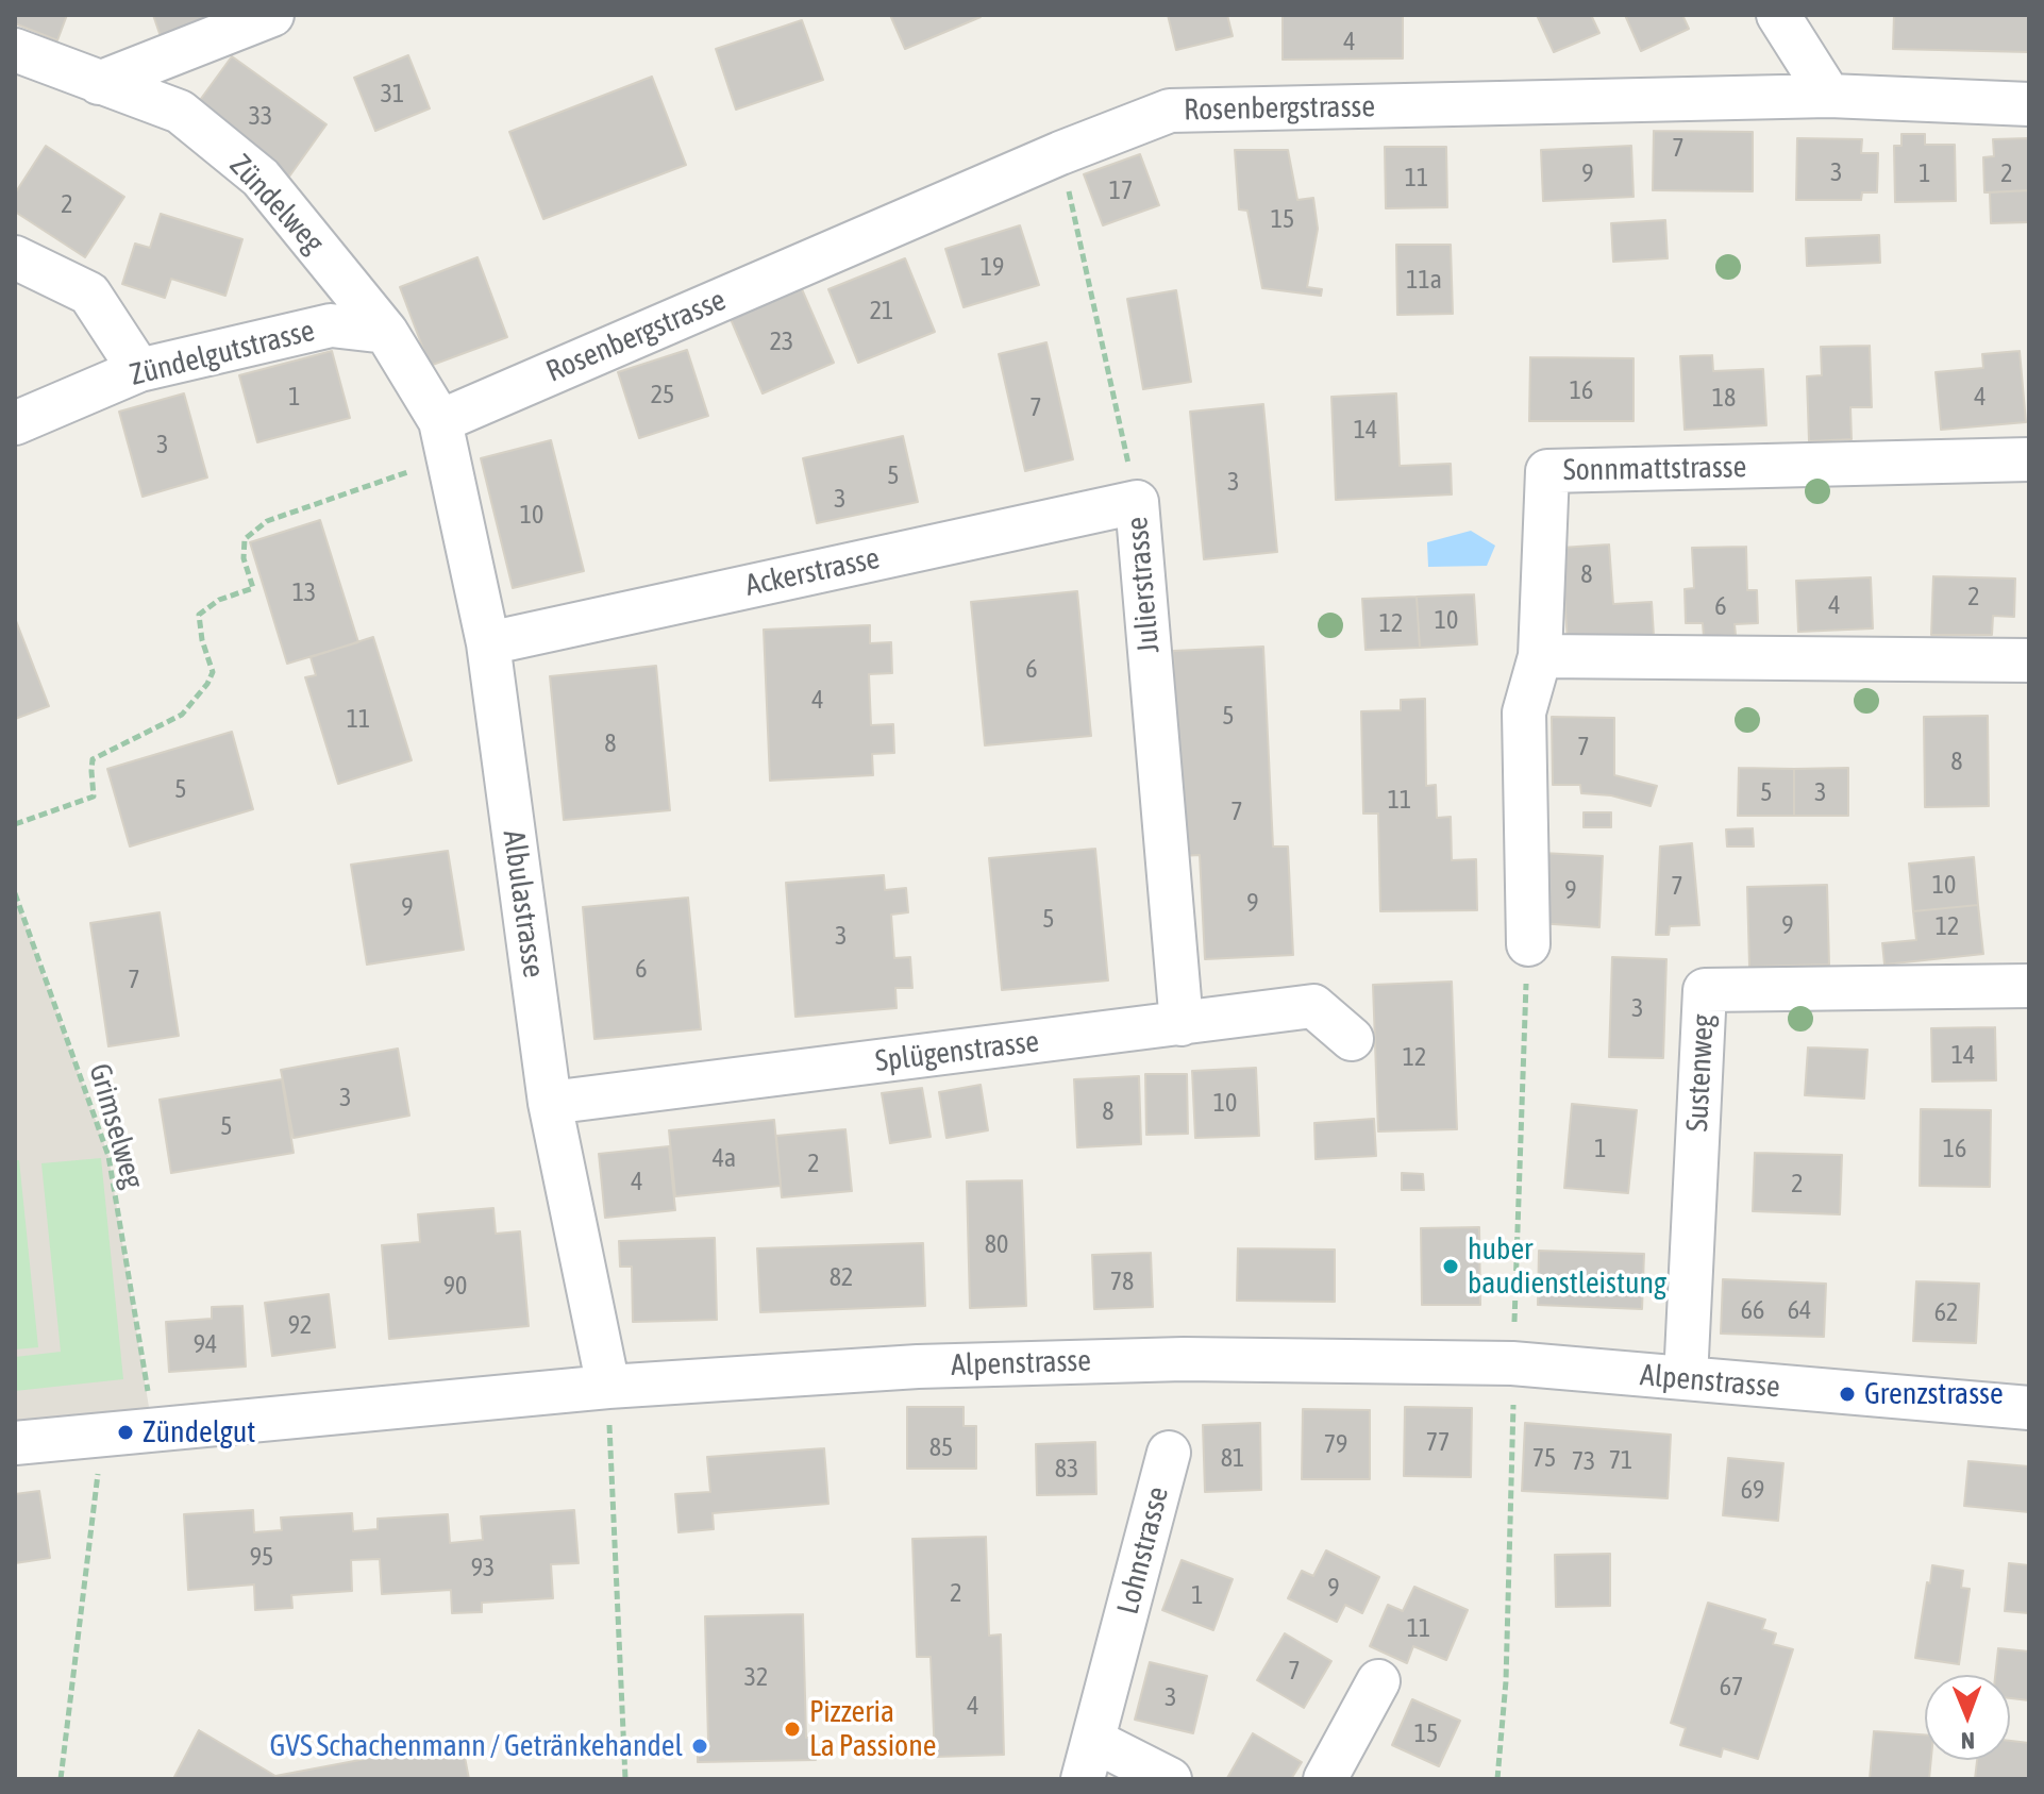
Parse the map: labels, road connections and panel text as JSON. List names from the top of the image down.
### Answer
{
  "streets": {
    "street": [
      "Rosenbergstrasse",
      "Zündelweg",
      "Zündelgutstrasse",
      "Sonnmattstrasse",
      "Ackerstrasse",
      "Julierstrasse",
      "Albulastrasse",
      "Splügenstrasse",
      "Sustenweg",
      "Alpenstrasse",
      "Lohnstrasse"
    ],
    "path": ["Grimselweg"]
  },
  "crossings": [
    ["Rosenbergstrasse", "Julierstrasse"],
    ["Rosenbergstrasse", "Albulastrasse"],
    ["Zündelweg", "Zündelgutstrasse"],
    ["Ackerstrasse", "Julierstrasse"],
    ["Ackerstrasse", "Albulastrasse"],
    ["Julierstrasse", "Splügenstrasse"],
    ["Albulastrasse", "Splügenstrasse"],
    ["Albulastrasse", "Alpenstrasse"],
    ["Sustenweg", "Alpenstrasse"],
    ["Grimselweg", "Alpenstrasse"]
  ],
  "places": [
    "huber baudienstleistung",
    "Grenzstrasse",
    "Zündelgut",
    "Pizzeria La Passione",
    "GVS Schachenmann / Getränkehandel"
  ],
  "house_numbers": [
    "4",
    "31",
    "33",
    "7",
    "3",
    "9",
    "1",
    "2",
    "11",
    "17",
    "2",
    "15",
    "19",
    "11a",
    "21",
    "23",
    "16",
    "25",
    "1",
    "4",
    "18",
    "7",
    "14",
    "3",
    "5",
    "3",
    "3",
    "10",
    "8",
    "13",
    "2",
    "4",
    "6",
    "10",
    "12",
    "6",
    "4",
    "5",
    "11",
    "8",
    "7",
    "8",
    "5",
    "5",
    "3",
    "11",
    "7",
    "10",
    "7",
    "9",
    "9",
    "9",
    "5",
    "9",
    "12",
    "3",
    "6",
    "7",
    "3",
    "14",
    "12",
    "3",
    "10",
    "8",
    "5",
    "1",
    "16",
    "4a",
    "2",
    "4",
    "2",
    "80",
    "82",
    "78",
    "90",
    "66",
    "64",
    "62",
    "92",
    "94",
    "77",
    "79",
    "85",
    "81",
    "75",
    "71",
    "73",
    "83",
    "69",
    "95",
    "93",
    "9",
    "2",
    "1",
    "11",
    "7",
    "32",
    "67",
    "3",
    "4",
    "15"
  ],
  "north": "bottom"
}
